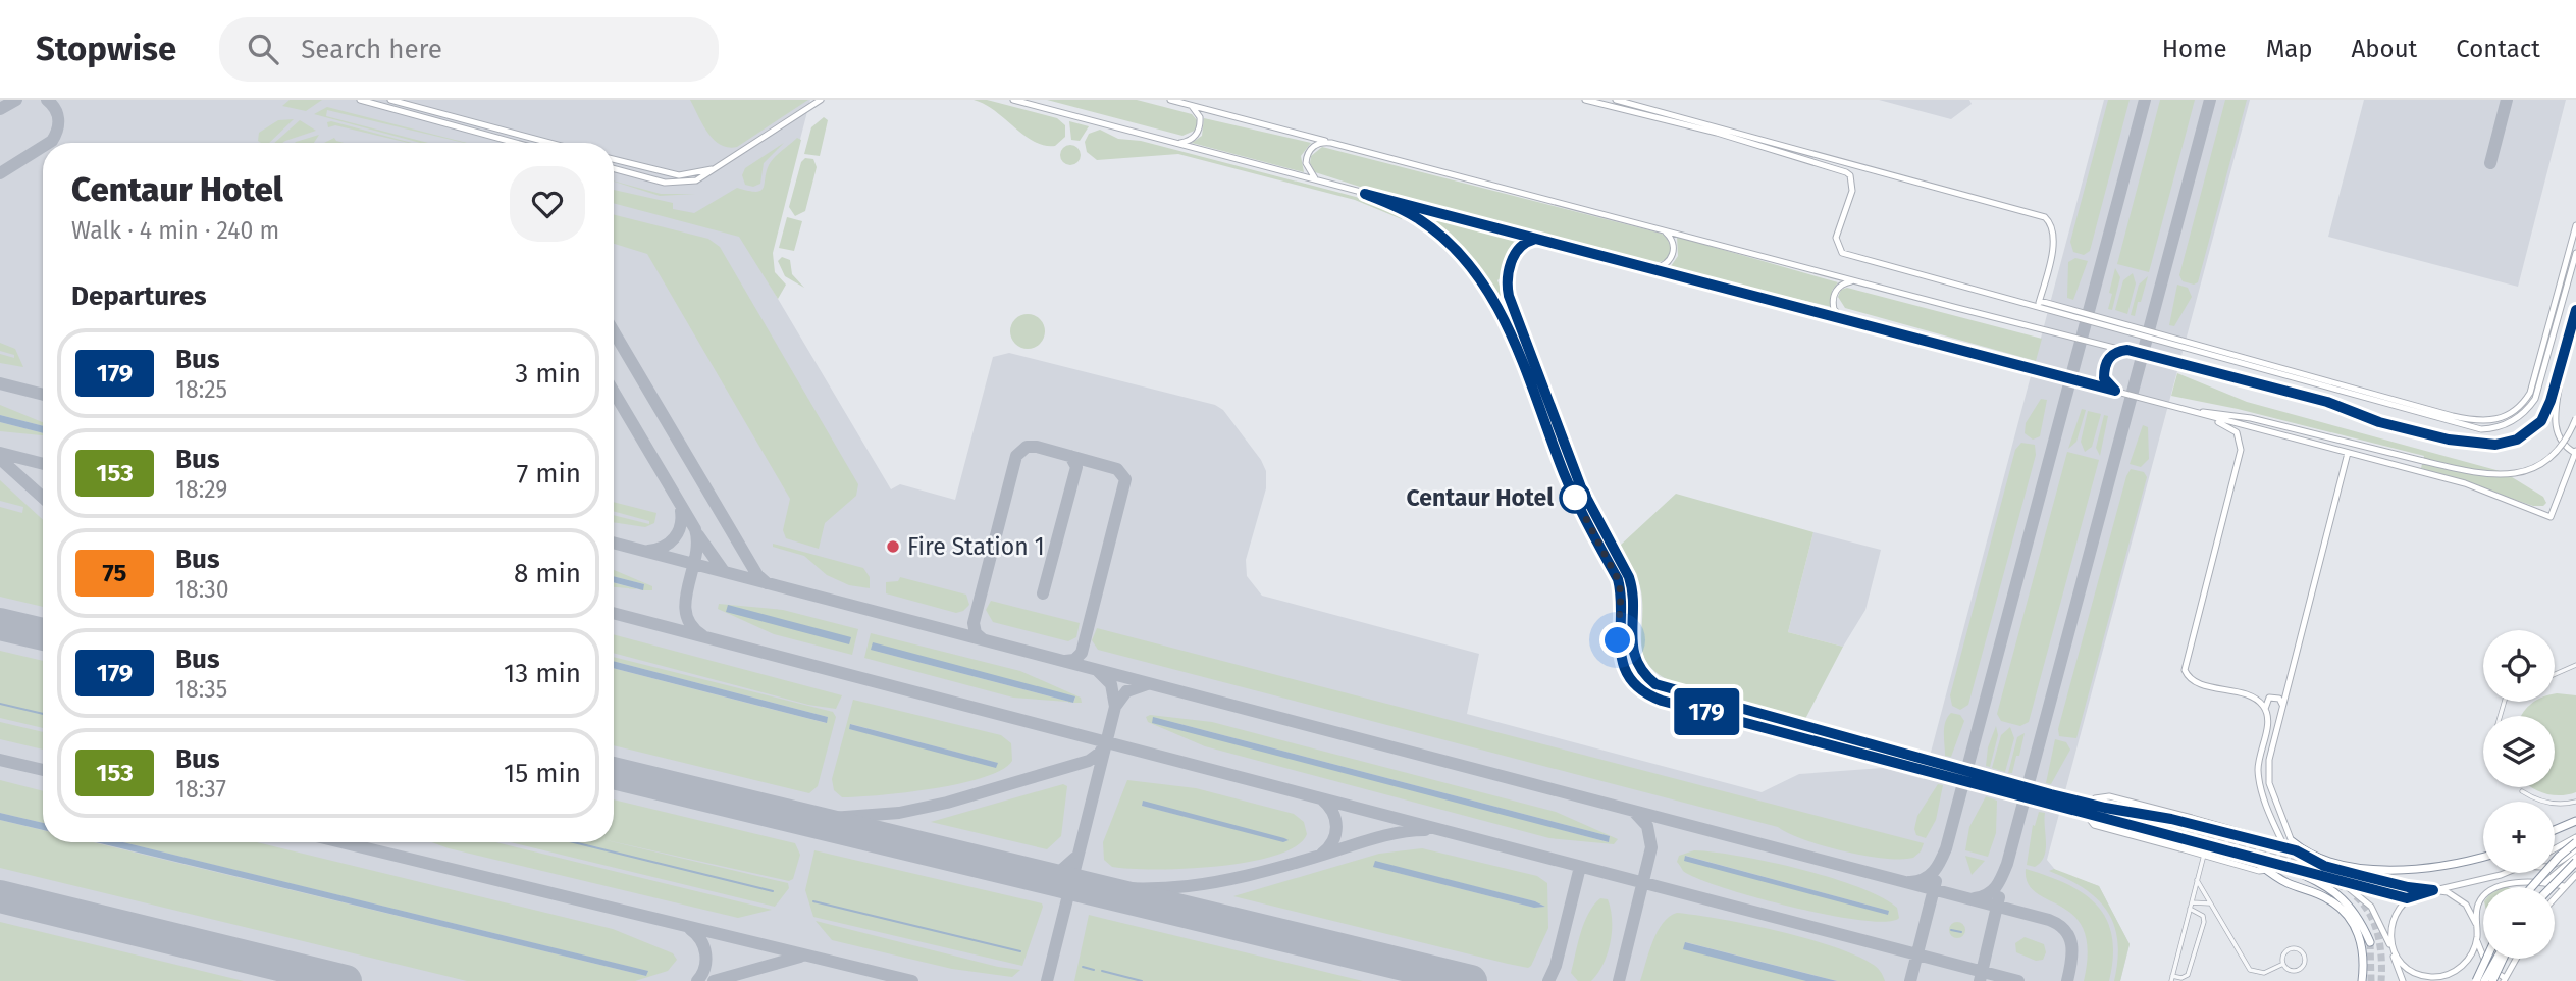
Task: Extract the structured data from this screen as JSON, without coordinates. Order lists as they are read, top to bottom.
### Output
{
  "places": ["Centaur Hotel", "Fire Station 1"],
  "lines": ["bus line 179"],
  "page": {
    "header": "Stopwise",
    "search": "Search here",
    "nav": [
      "Home",
      "Map",
      "About",
      "Contact"
    ],
    "on_map": "179",
    "heading": [
      ["Centaur Hotel", "Walk · 4 min · 240 m"],
      "Departures"
    ],
    "list": [
      {
        "mark": "179",
        "name": "Bus",
        "note": "18:25",
        "value": "3 min"
      },
      {
        "mark": "153",
        "name": "Bus",
        "note": "18:29",
        "value": "7 min"
      },
      {
        "mark": "75",
        "name": "Bus",
        "note": "18:30",
        "value": "8 min"
      },
      {
        "mark": "179",
        "name": "Bus",
        "note": "18:35",
        "value": "13 min"
      },
      {
        "mark": "153",
        "name": "Bus",
        "note": "18:37",
        "value": "15 min"
      }
    ],
    "map_buttons": ["+", "−"]
  }
}
